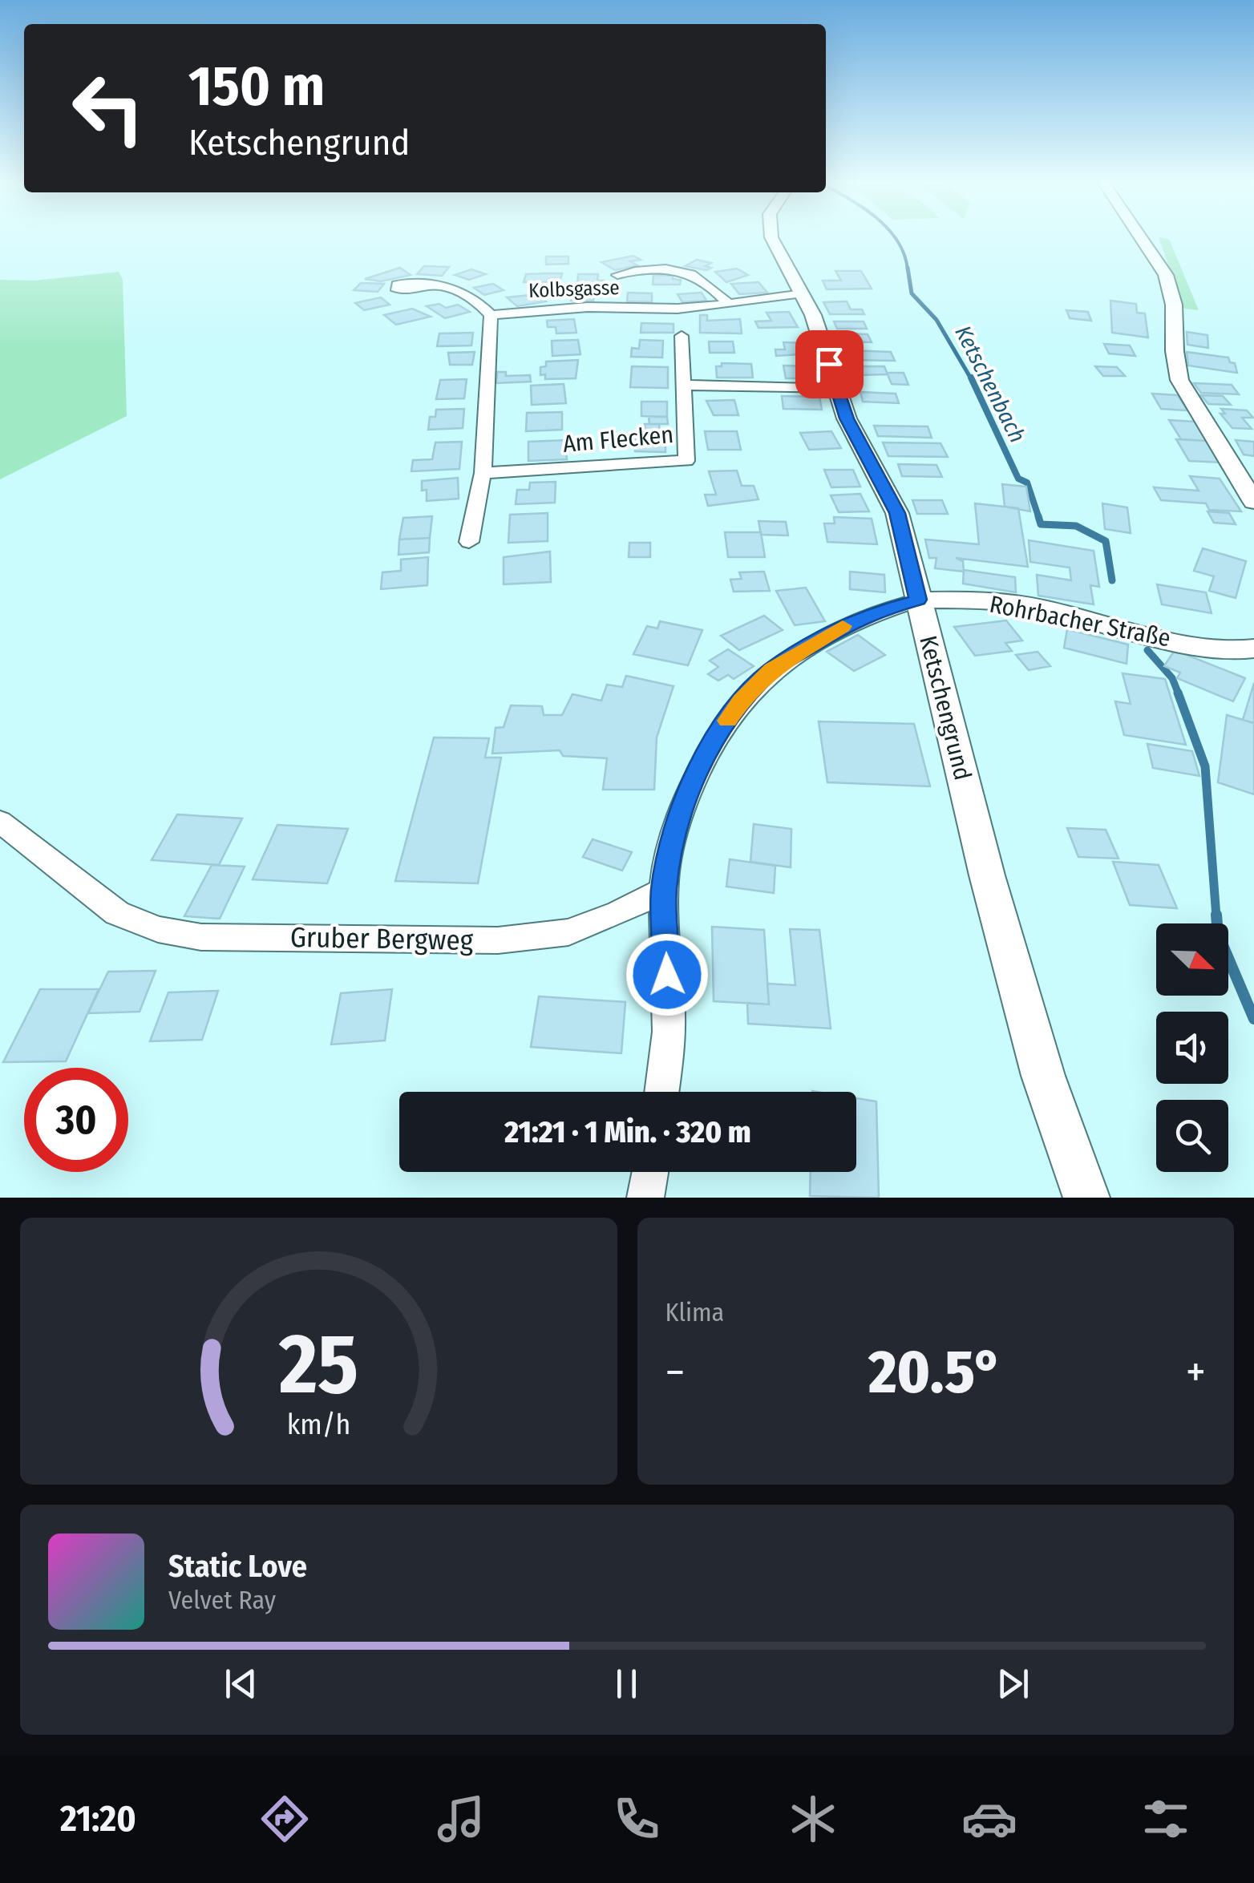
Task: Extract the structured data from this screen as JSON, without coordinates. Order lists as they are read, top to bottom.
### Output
{
  "streets": {
    "street": [
      "Kolbsgasse",
      "Am Flecken",
      "Rohrbacher Straße",
      "Ketschengrund",
      "Gruber Bergweg"
    ]
  },
  "crossings": [
    ["Kolbsgasse", "Ketschengrund"],
    ["Rohrbacher Straße", "Ketschengrund"],
    ["Rohrbacher Straße", "Gruber Bergweg"]
  ],
  "water": ["Ketschenbach"],
  "north": "bottom right",
  "page": {
    "turn": ["150 m", "Ketschengrund"],
    "limit": "30",
    "trip": "21:21 · 1 Min. · 320 m",
    "tile": "Klima",
    "heat": ["−", "20.5°", "+"],
    "song": ["Static Love", "Velvet Ray"],
    "tabs": "21:20",
    "gauge": ["25", "km/h"]
  }
}
